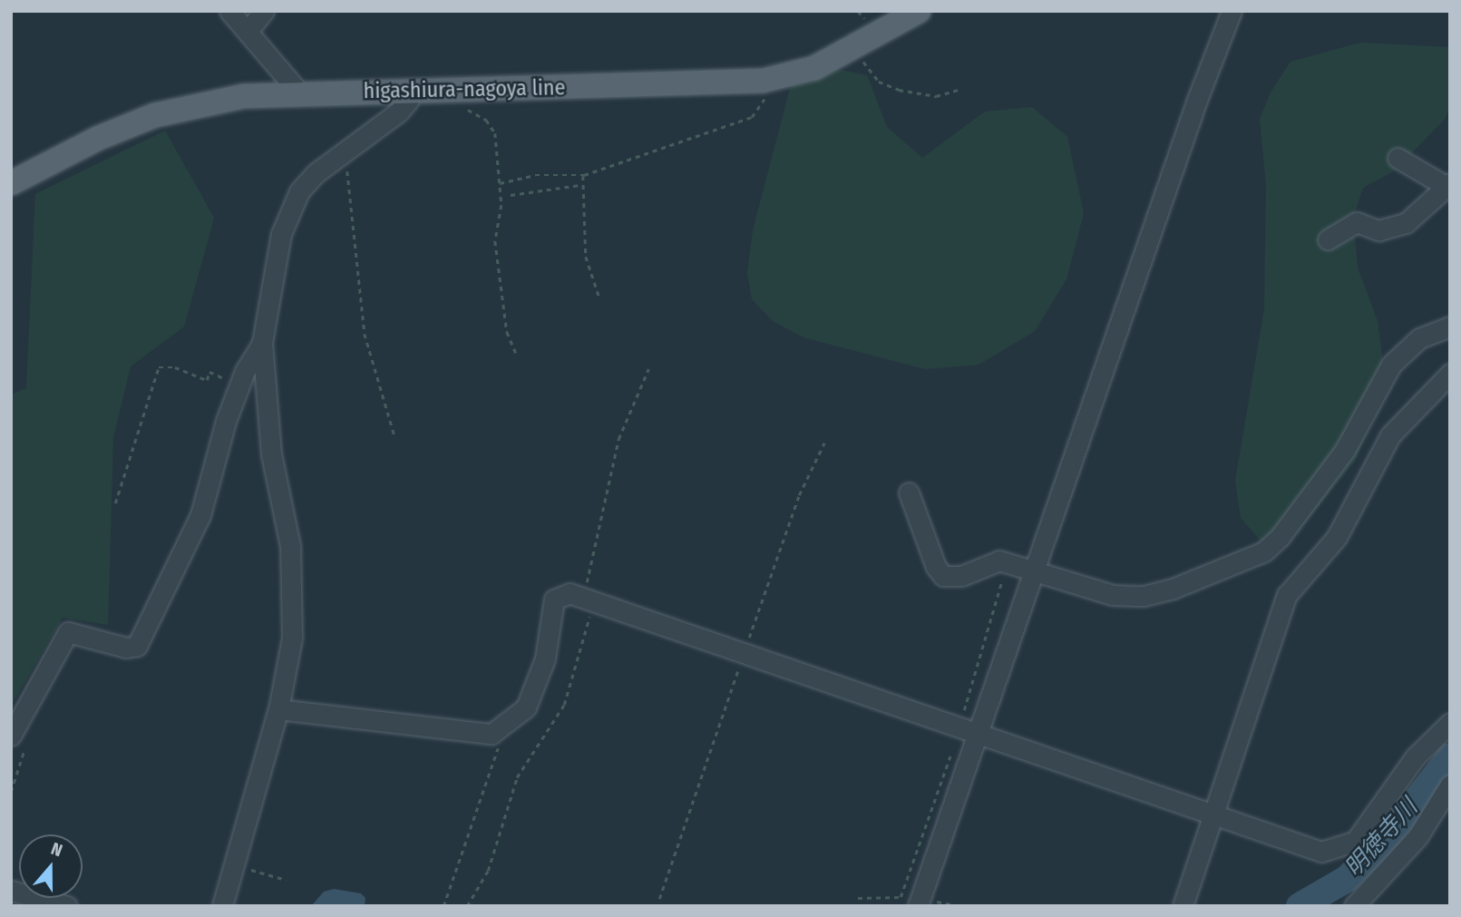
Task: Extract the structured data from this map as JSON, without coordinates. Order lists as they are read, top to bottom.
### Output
{
  "streets": {
    "main road": ["higashiura-nagoya line"]
  },
  "water": ["明徳寺川"],
  "north": "top"
}
